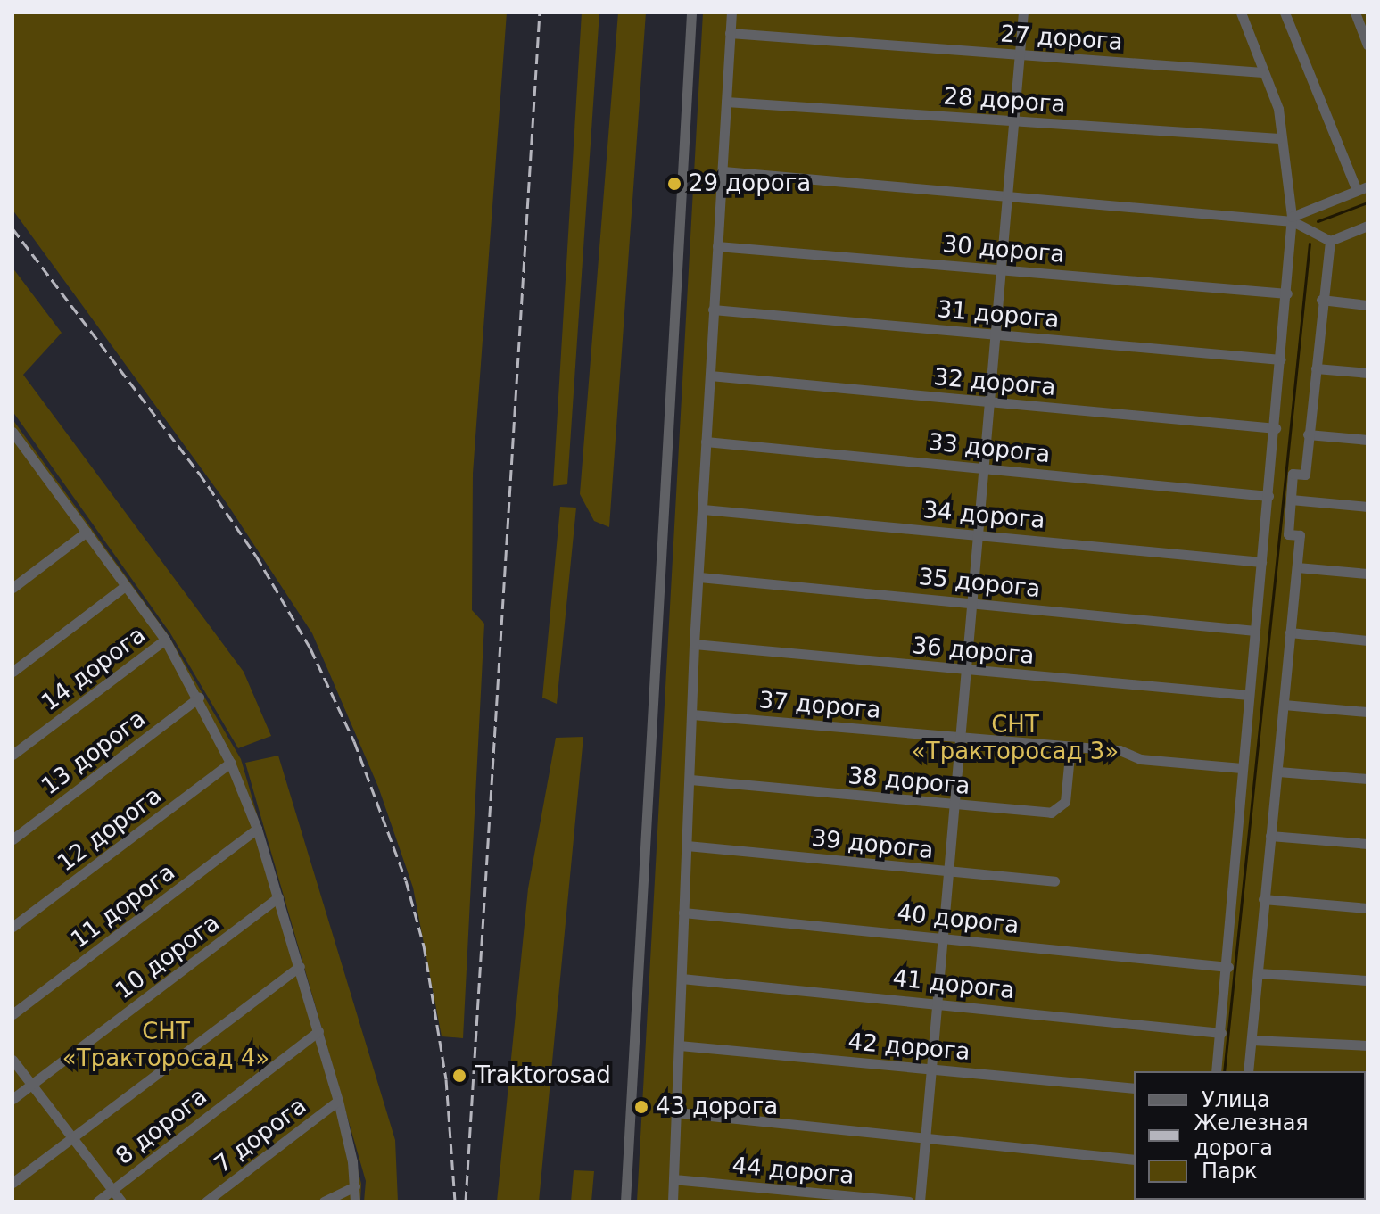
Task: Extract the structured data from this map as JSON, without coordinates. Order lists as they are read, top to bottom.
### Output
{
  "streets": {
    "street": [
      "27 дорога",
      "28 дорога",
      "30 дорога",
      "31 дорога",
      "32 дорога",
      "33 дорога",
      "34 дорога",
      "35 дорога",
      "36 дорога",
      "14 дорога",
      "37 дорога",
      "13 дорога",
      "38 дорога",
      "12 дорога",
      "39 дорога",
      "11 дорога",
      "40 дорога",
      "10 дорога",
      "41 дорога",
      "42 дорога",
      "8 дорога",
      "7 дорога",
      "44 дорога"
    ]
  },
  "crossings": [
    ["37 дорога", "38 дорога"]
  ],
  "parks": ["СНТ «Тракторосад 3»", "СНТ «Тракторосад 4»"],
  "places": ["29 дорога", "Traktorosad", "43 дорога"],
  "legend": ["Улица", "Железная дорога", "Парк"]
}
